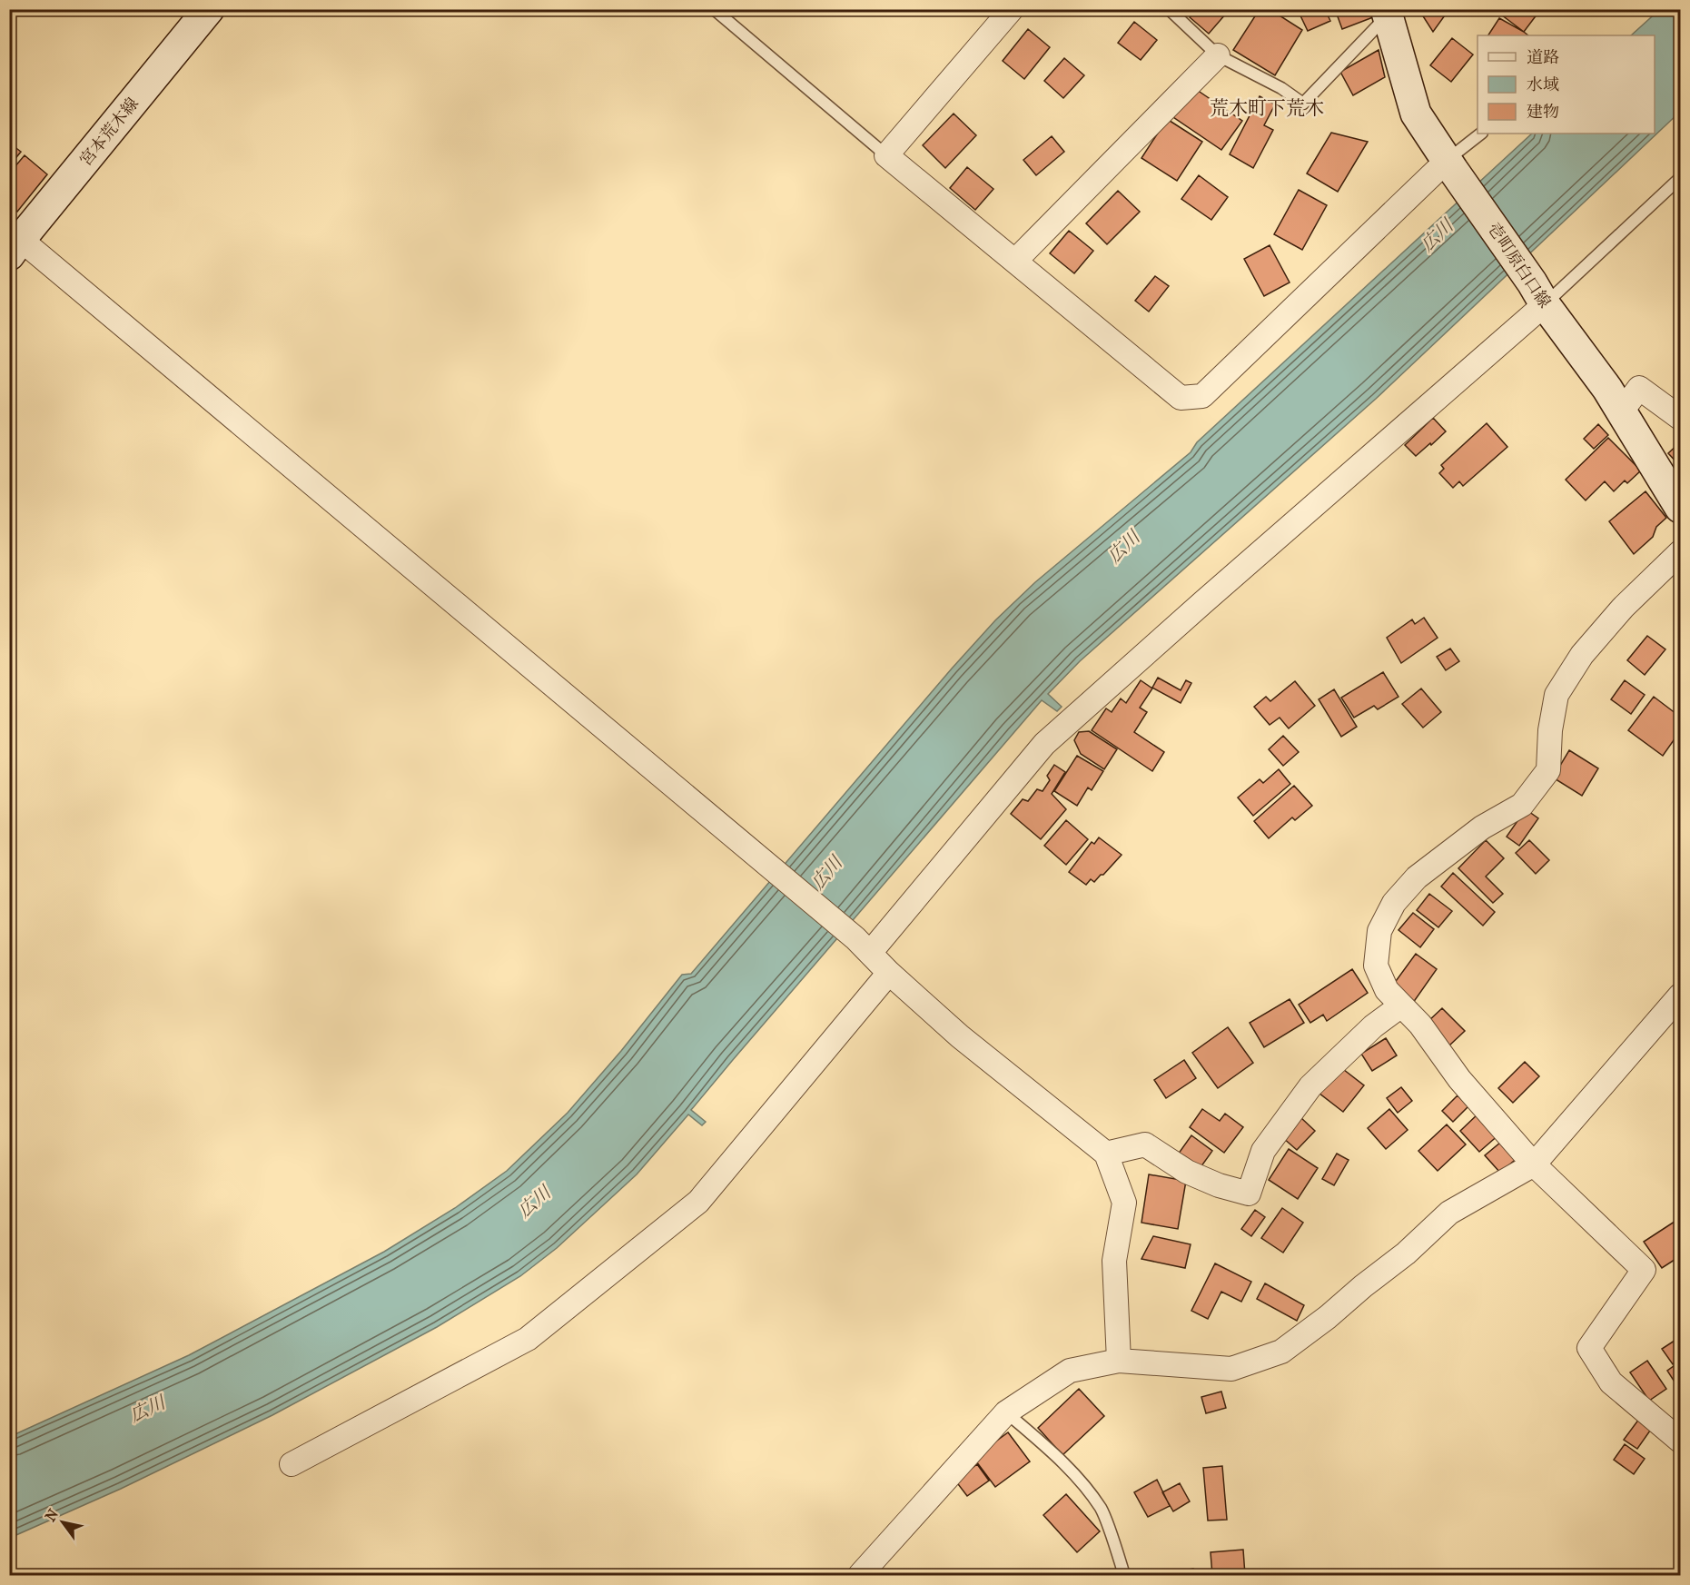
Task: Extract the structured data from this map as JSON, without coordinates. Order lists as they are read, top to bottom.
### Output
{
  "streets": {
    "main road": ["宮本荒木線", "壱町原白口線"]
  },
  "districts": ["荒木町下荒木"],
  "water": ["広川"],
  "legend": ["道路", "水域", "建物"],
  "north": "top left"
}
